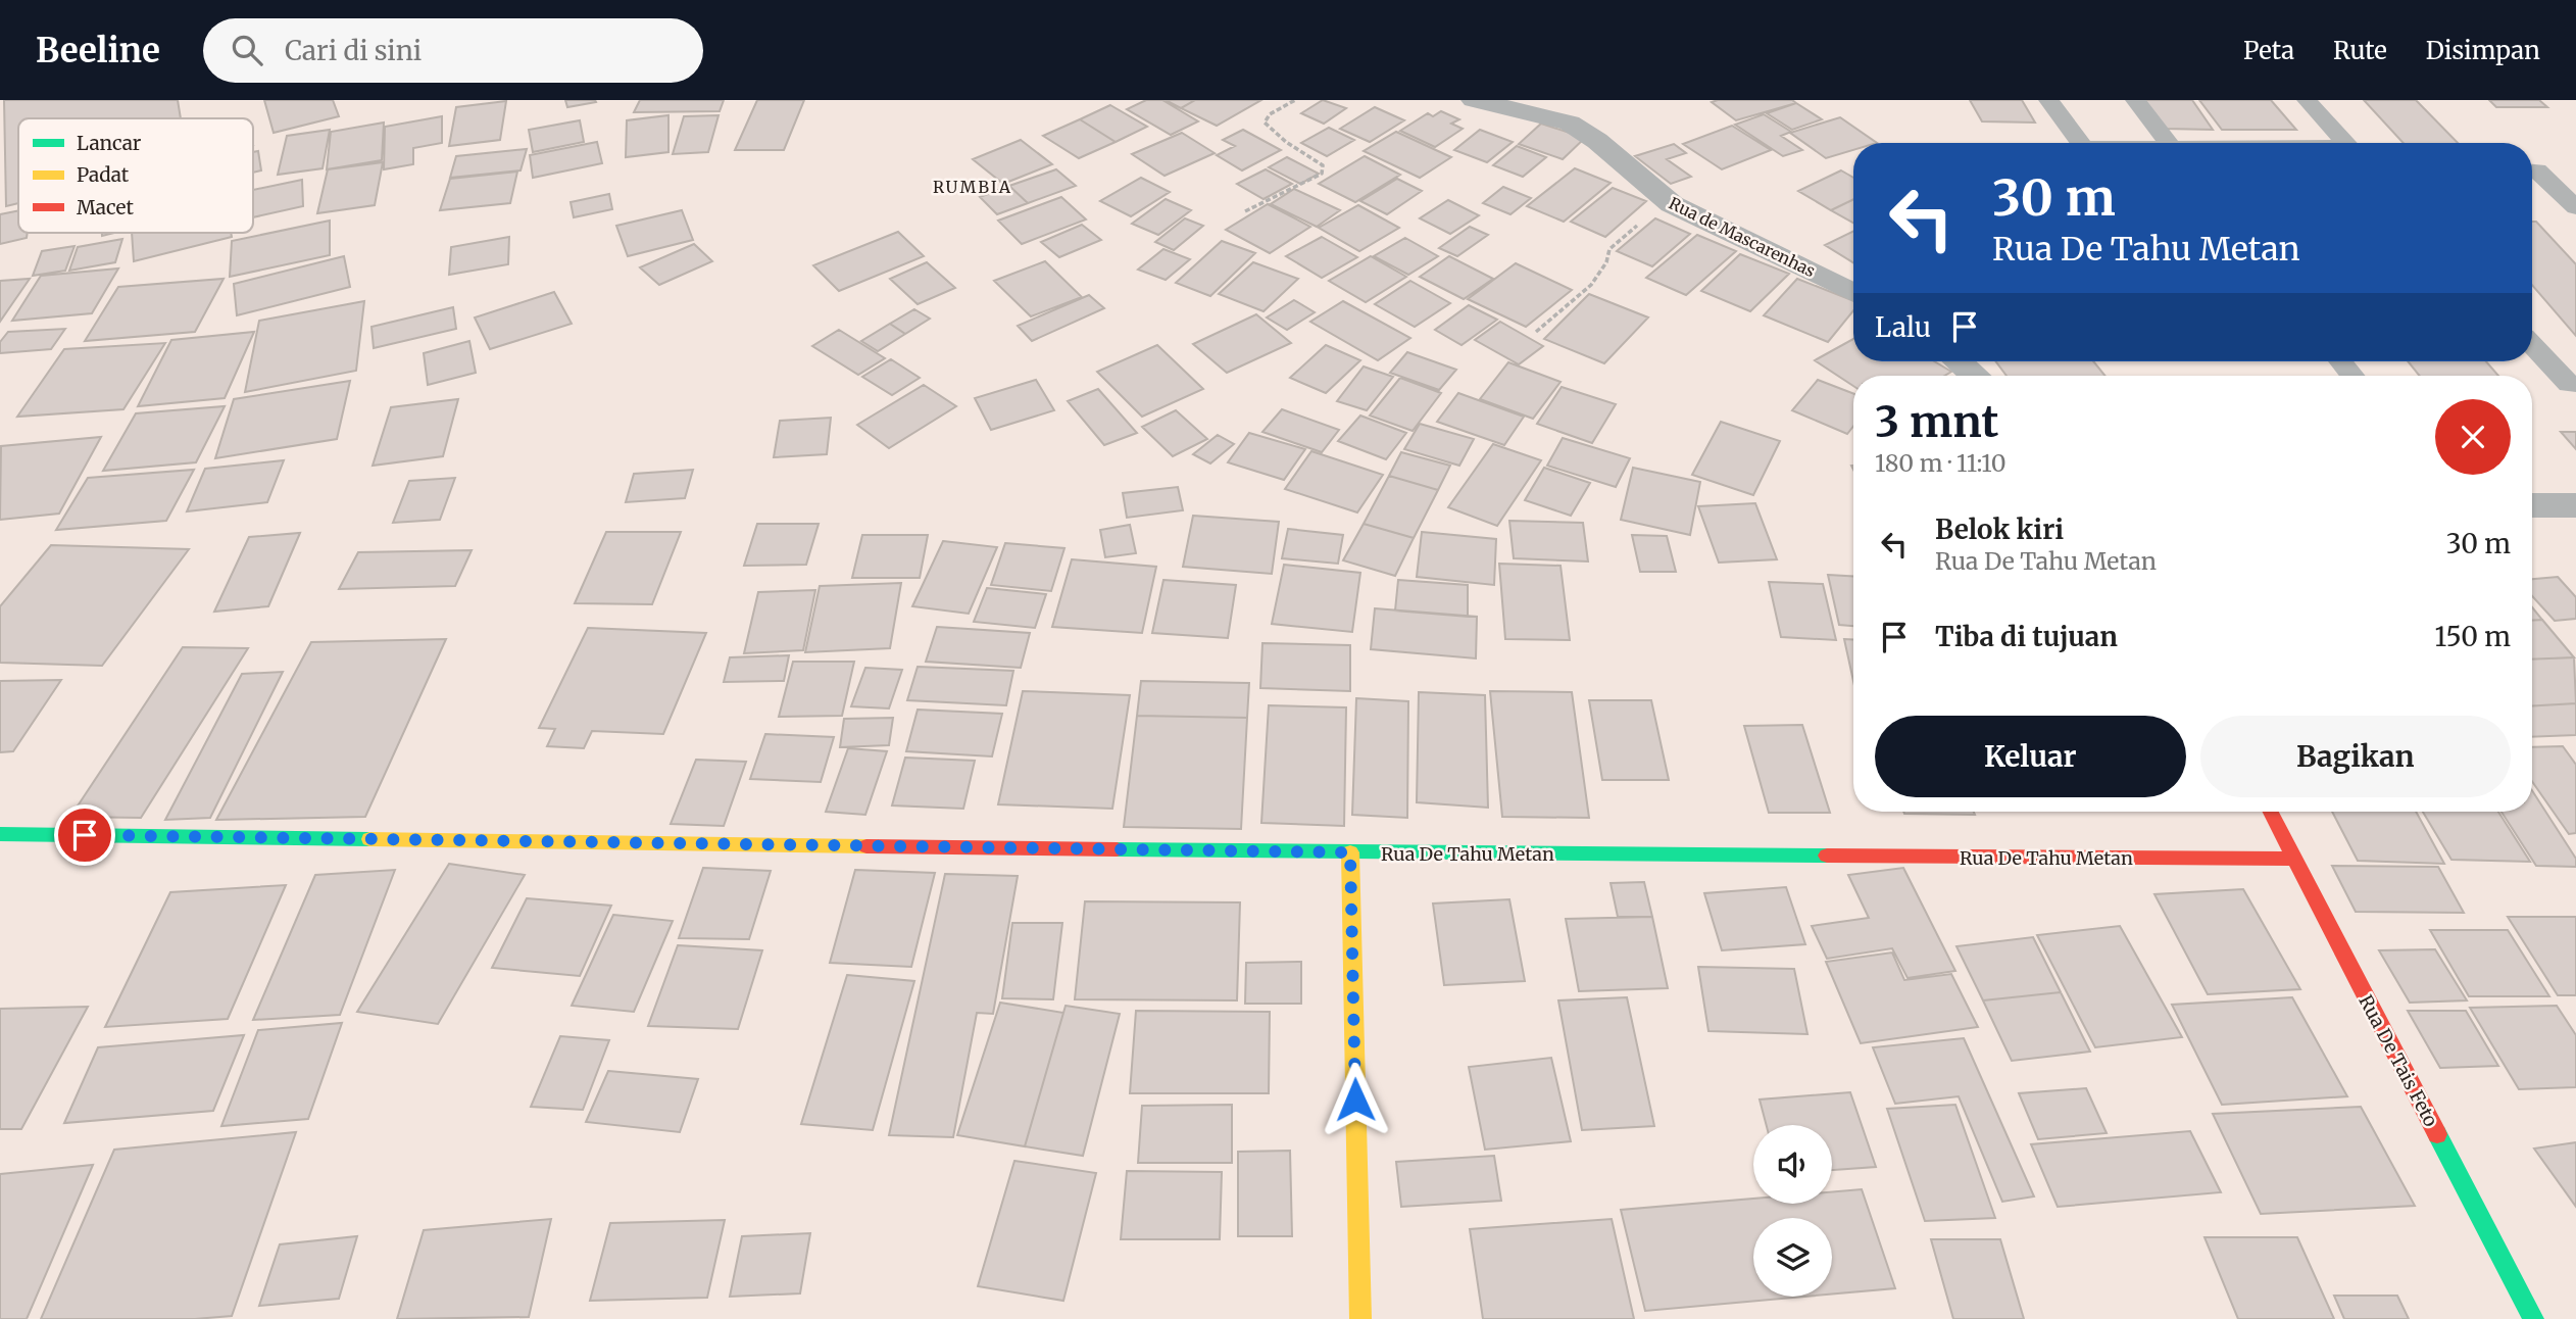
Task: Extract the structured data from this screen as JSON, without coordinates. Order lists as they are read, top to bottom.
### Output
{
  "streets": {
    "street": ["Rua de Mascarenhas", "Rua De Tahu Metan", "Rua De Tais Feto"]
  },
  "crossings": [
    ["Rua De Tahu Metan", "Rua De Tais Feto"]
  ],
  "districts": ["RUMBIA"],
  "legend": ["Lancar", "Padat", "Macet"],
  "page": {
    "header": "Beeline",
    "search": "Cari di sini",
    "nav": ["Peta", "Rute", "Disimpan"],
    "turn": ["30 m", "Rua De Tahu Metan"],
    "then": "Lalu",
    "heading": ["3 mnt", "180 m · 11:10"],
    "list": [
      {
        "name": "Belok kiri",
        "note": "Rua De Tahu Metan",
        "value": "30 m"
      },
      {
        "name": "Tiba di tujuan",
        "value": "150 m"
      }
    ],
    "buttons": ["Keluar", "Bagikan"]
  }
}
